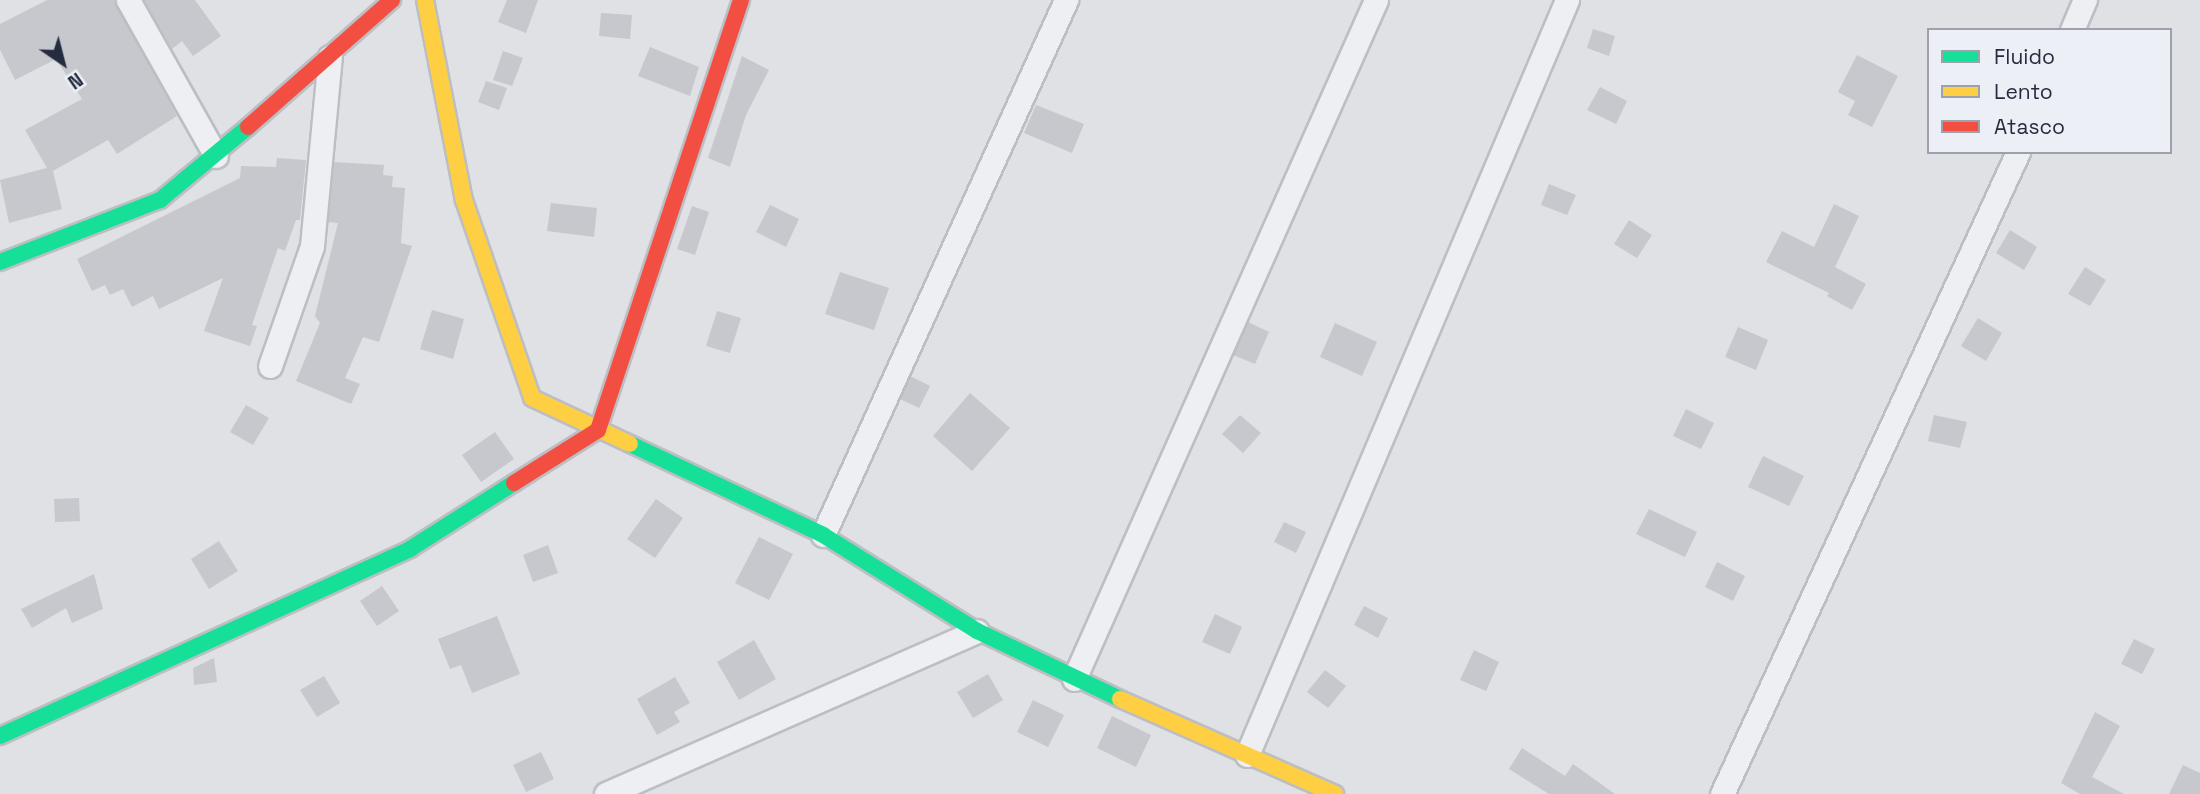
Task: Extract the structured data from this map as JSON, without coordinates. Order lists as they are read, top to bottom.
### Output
{
  "legend": ["Fluido", "Lento", "Atasco"],
  "north": "bottom right"
}
